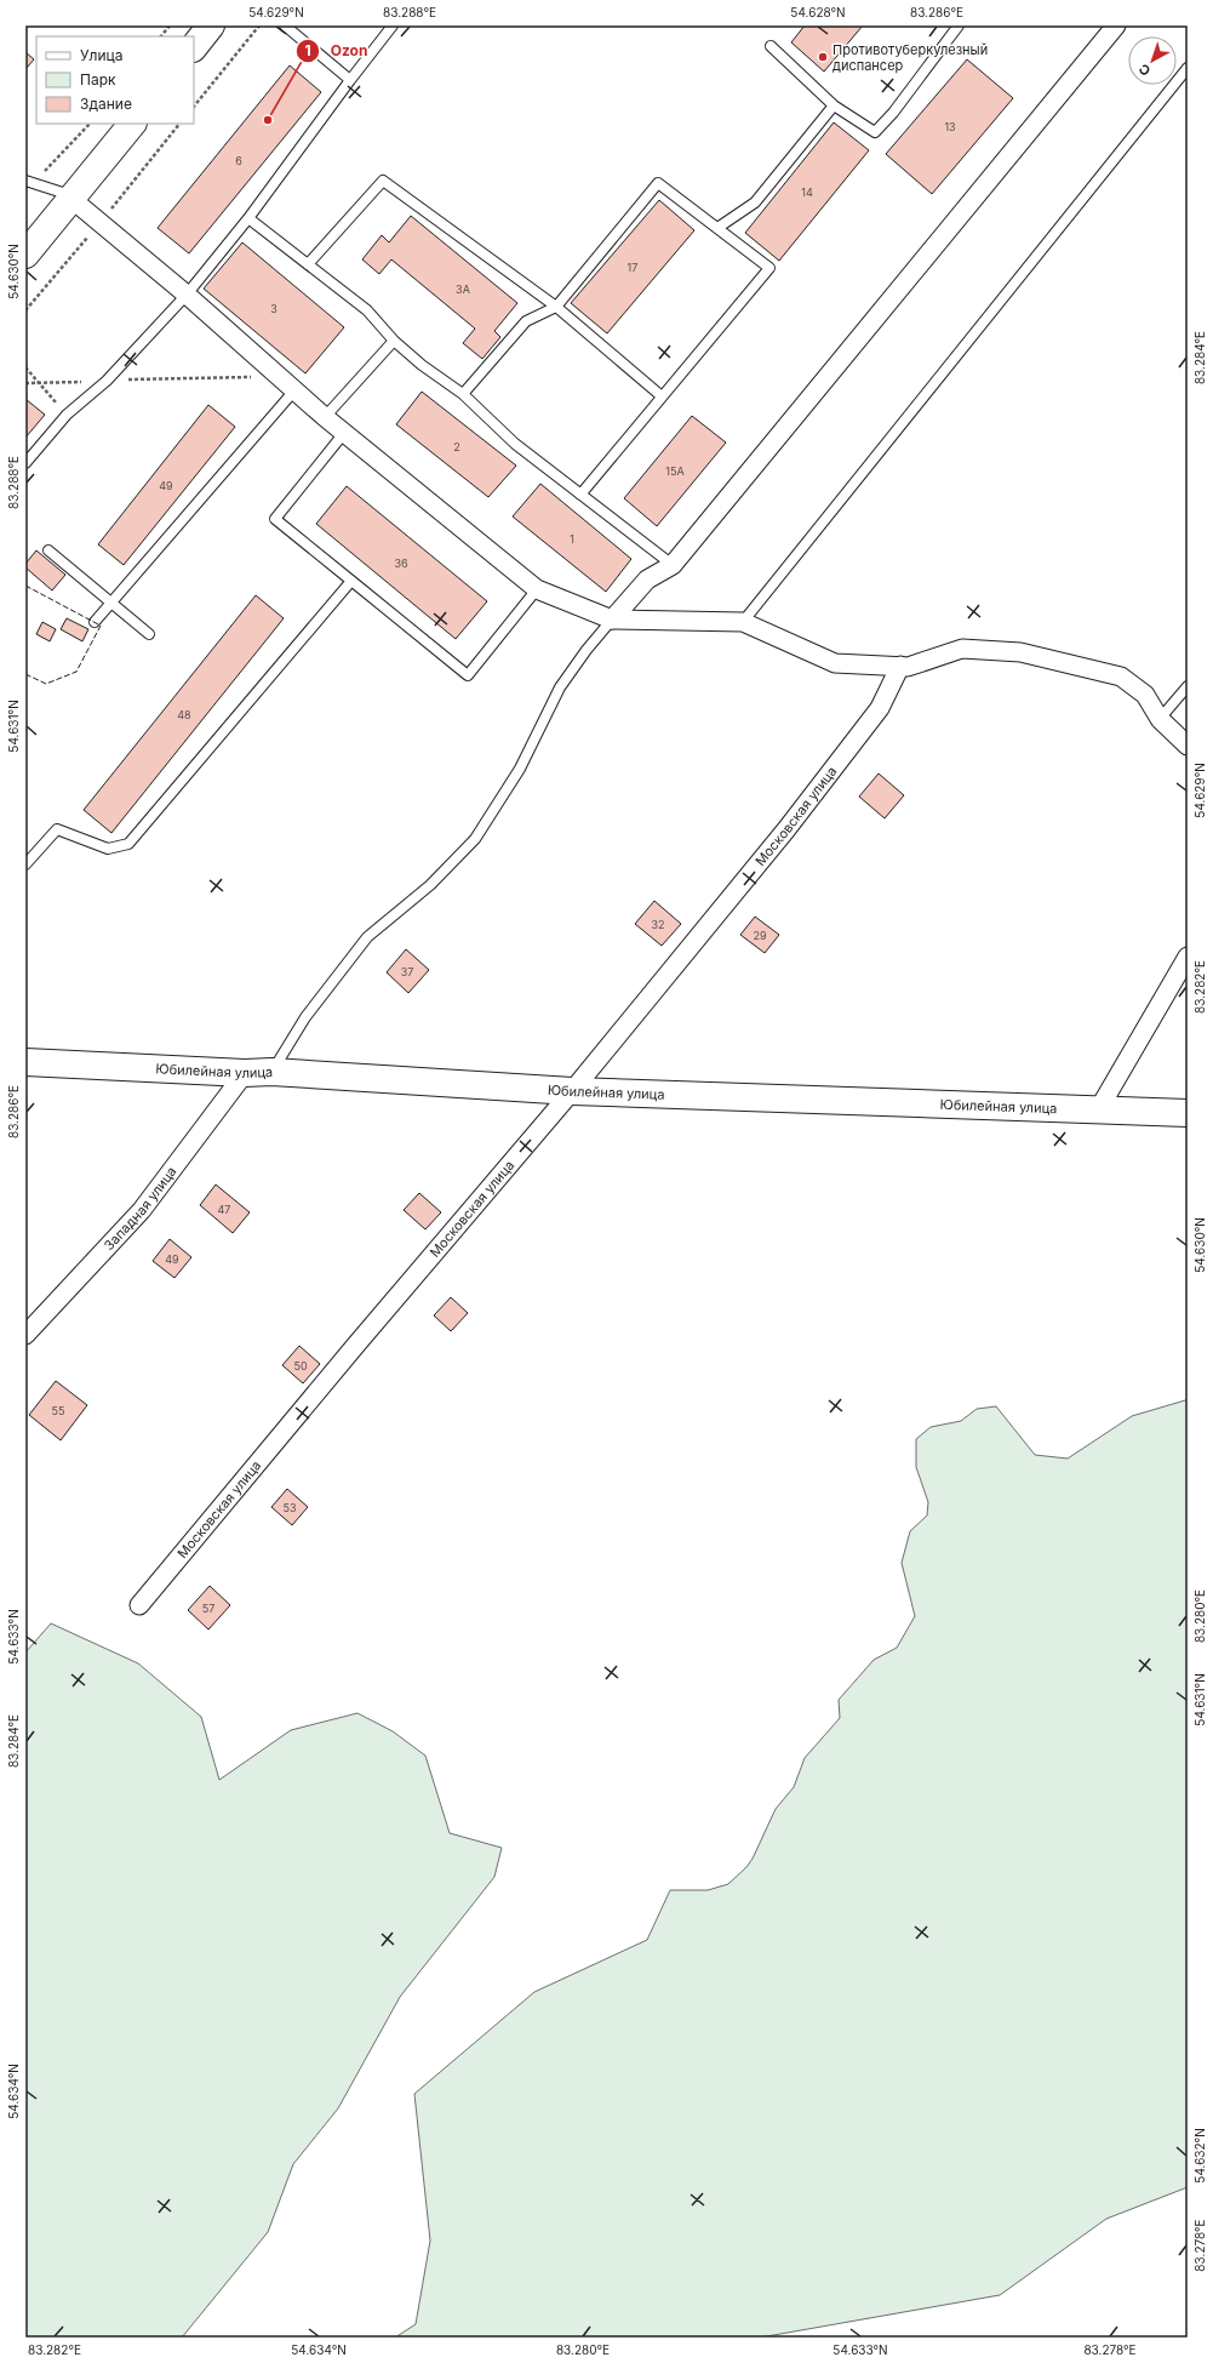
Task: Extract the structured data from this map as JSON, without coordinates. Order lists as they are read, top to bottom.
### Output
{
  "streets": {
    "main road": ["Юбилейная улица"],
    "street": ["Московская улица", "Западная улица"]
  },
  "crossings": [
    ["Московская улица", "Юбилейная улица"],
    ["Юбилейная улица", "Западная улица"]
  ],
  "places": ["Противотуберкулезный диспансер", "Ozon"],
  "house_numbers": [
    "13",
    "6",
    "14",
    "17",
    "3А",
    "3",
    "2",
    "15А",
    "49",
    "1",
    "36",
    "48",
    "32",
    "29",
    "37",
    "47",
    "49",
    "50",
    "55",
    "53",
    "57"
  ],
  "legend": ["Улица", "Парк", "Здание"],
  "north": "bottom left",
  "coordinates": [
    "54.629°N",
    "83.288°E",
    "54.628°N",
    "83.286°E",
    "54.630°N",
    "83.284°E",
    "54.631°N",
    "83.282°E",
    "83.280°E",
    "54.633°N",
    "54.634°N",
    "54.632°N",
    "83.278°E"
  ]
}
